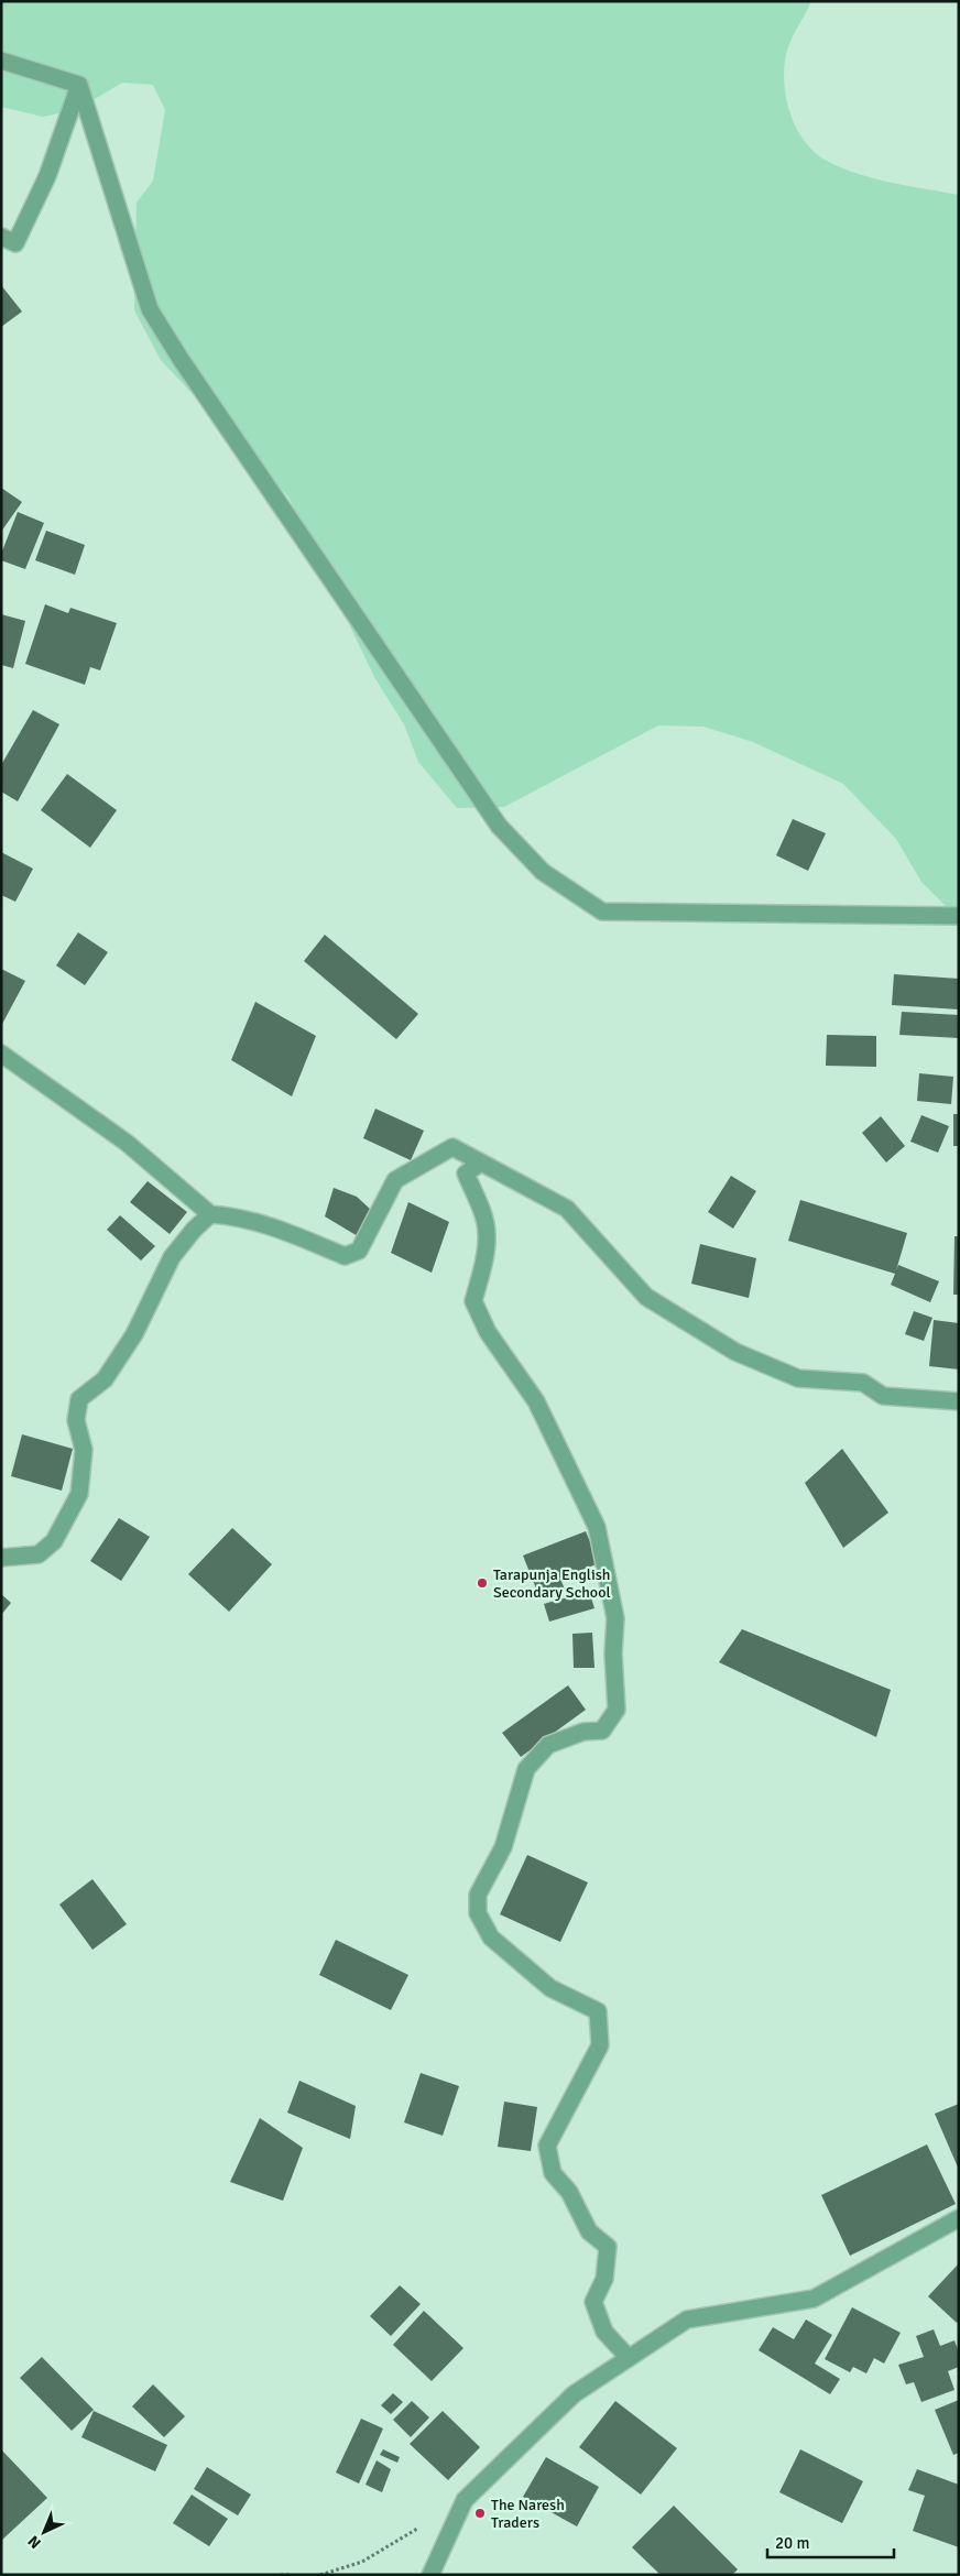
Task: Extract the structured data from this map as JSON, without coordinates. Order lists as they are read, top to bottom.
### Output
{
  "places": ["Tarapunja English Secondary School", "The Naresh Traders"],
  "scale_bar": "20 m",
  "north": "bottom left"
}
